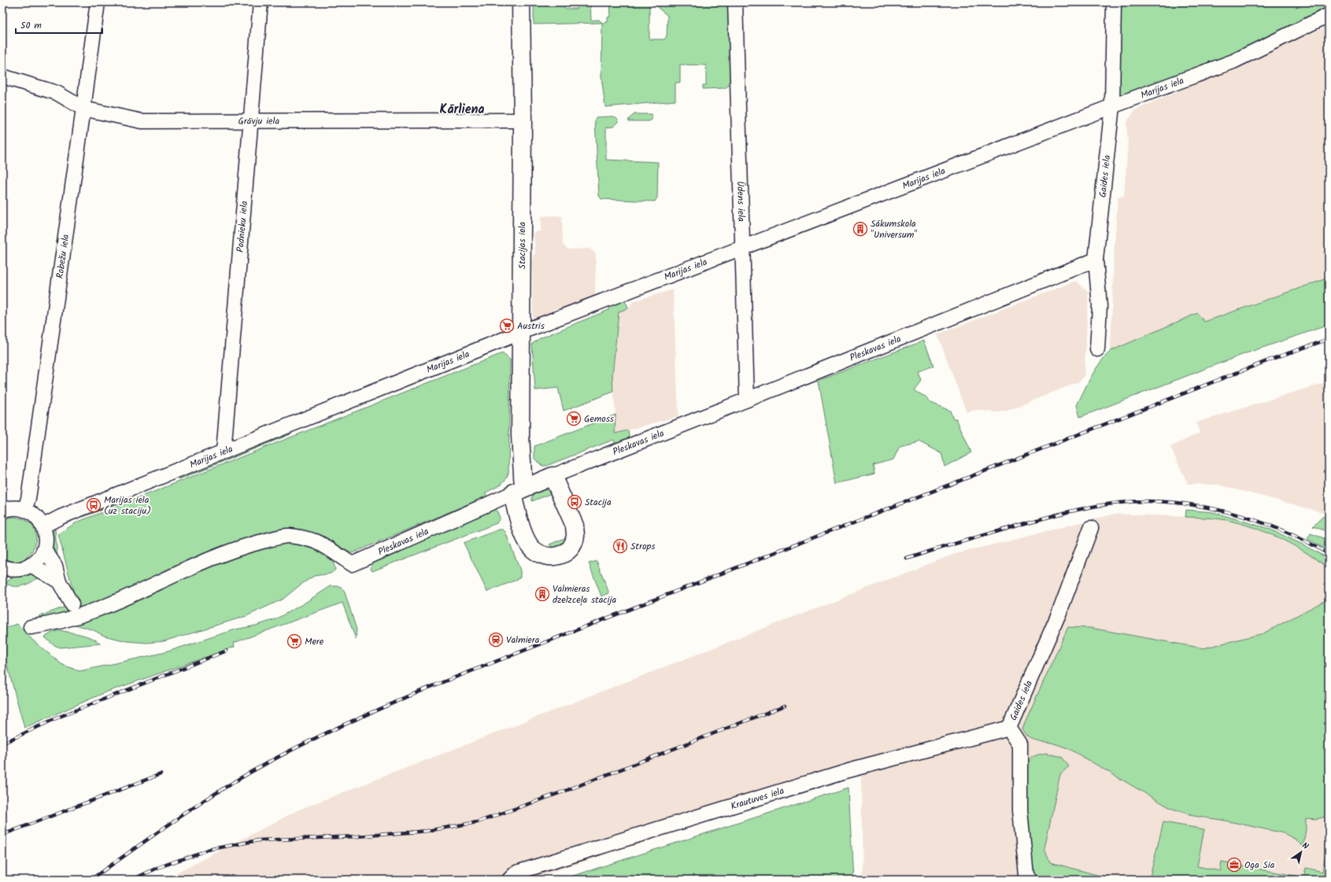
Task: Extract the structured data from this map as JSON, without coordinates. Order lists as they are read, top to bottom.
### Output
{
  "streets": {
    "main road": ["Stacijas iela", "Pleskavas iela"],
    "street": [
      "Marijas iela",
      "Grāvju iela",
      "Gaides iela",
      "Ūdens iela",
      "Podnieku iela",
      "Robežu iela",
      "Krautuves iela"
    ]
  },
  "crossings": [
    ["Marijas iela", "Gaides iela"],
    ["Marijas iela", "Ūdens iela"],
    ["Marijas iela", "Podnieku iela"],
    ["Marijas iela", "Stacijas iela"],
    ["Grāvju iela", "Podnieku iela"],
    ["Grāvju iela", "Stacijas iela"],
    ["Grāvju iela", "Robežu iela"],
    ["Gaides iela", "Pleskavas iela"],
    ["Gaides iela", "Krautuves iela"],
    ["Ūdens iela", "Pleskavas iela"],
    ["Stacijas iela", "Pleskavas iela"]
  ],
  "districts": ["Kārliena"],
  "places": {
    "building": ["Sākumskola \"Universum\"", "Valmieras dzelzceļa stacija"],
    "supermarket": ["Austris", "Gemoss", "Mere"],
    "bus stop": ["Stacija", "Marijas iela (uz staciju)"],
    "restaurant": ["Strops"],
    "station": ["Valmiera"],
    "office": ["Oga Sia"]
  },
  "scale_bar": "50 m",
  "north": "top right"
}
